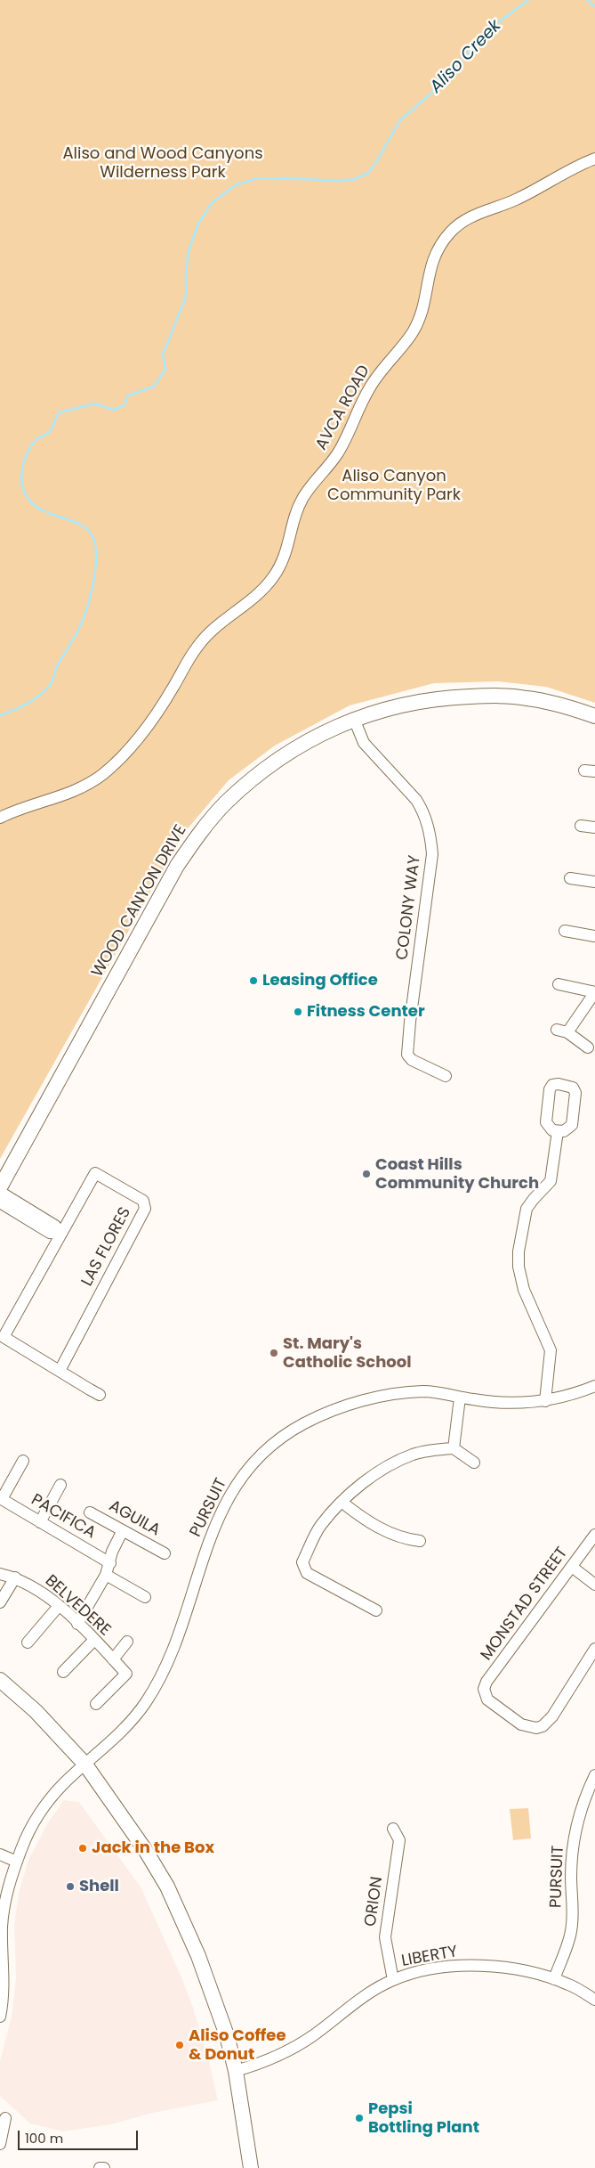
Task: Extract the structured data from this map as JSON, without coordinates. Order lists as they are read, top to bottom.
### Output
{
  "streets": {
    "main road": ["WOOD CANYON DRIVE"],
    "street": [
      "AVCA ROAD",
      "COLONY WAY",
      "LAS FLORES",
      "PURSUIT",
      "PACIFICA",
      "AGUILA",
      "MONSTAD STREET",
      "BELVEDERE",
      "ORION",
      "LIBERTY"
    ]
  },
  "crossings": [
    ["WOOD CANYON DRIVE", "COLONY WAY"],
    ["PURSUIT", "LIBERTY"],
    ["ORION", "LIBERTY"]
  ],
  "water": ["Aliso Creek"],
  "parks": ["Aliso and Wood Canyons Wilderness Park", "Aliso Canyon Community Park"],
  "places": [
    "Leasing Office",
    "Fitness Center",
    "Coast Hills Community Church",
    "St. Mary's Catholic School",
    "Jack in the Box",
    "Shell",
    "Aliso Coffee & Donut",
    "Pepsi Bottling Plant"
  ],
  "scale_bar": "100 m"
}
